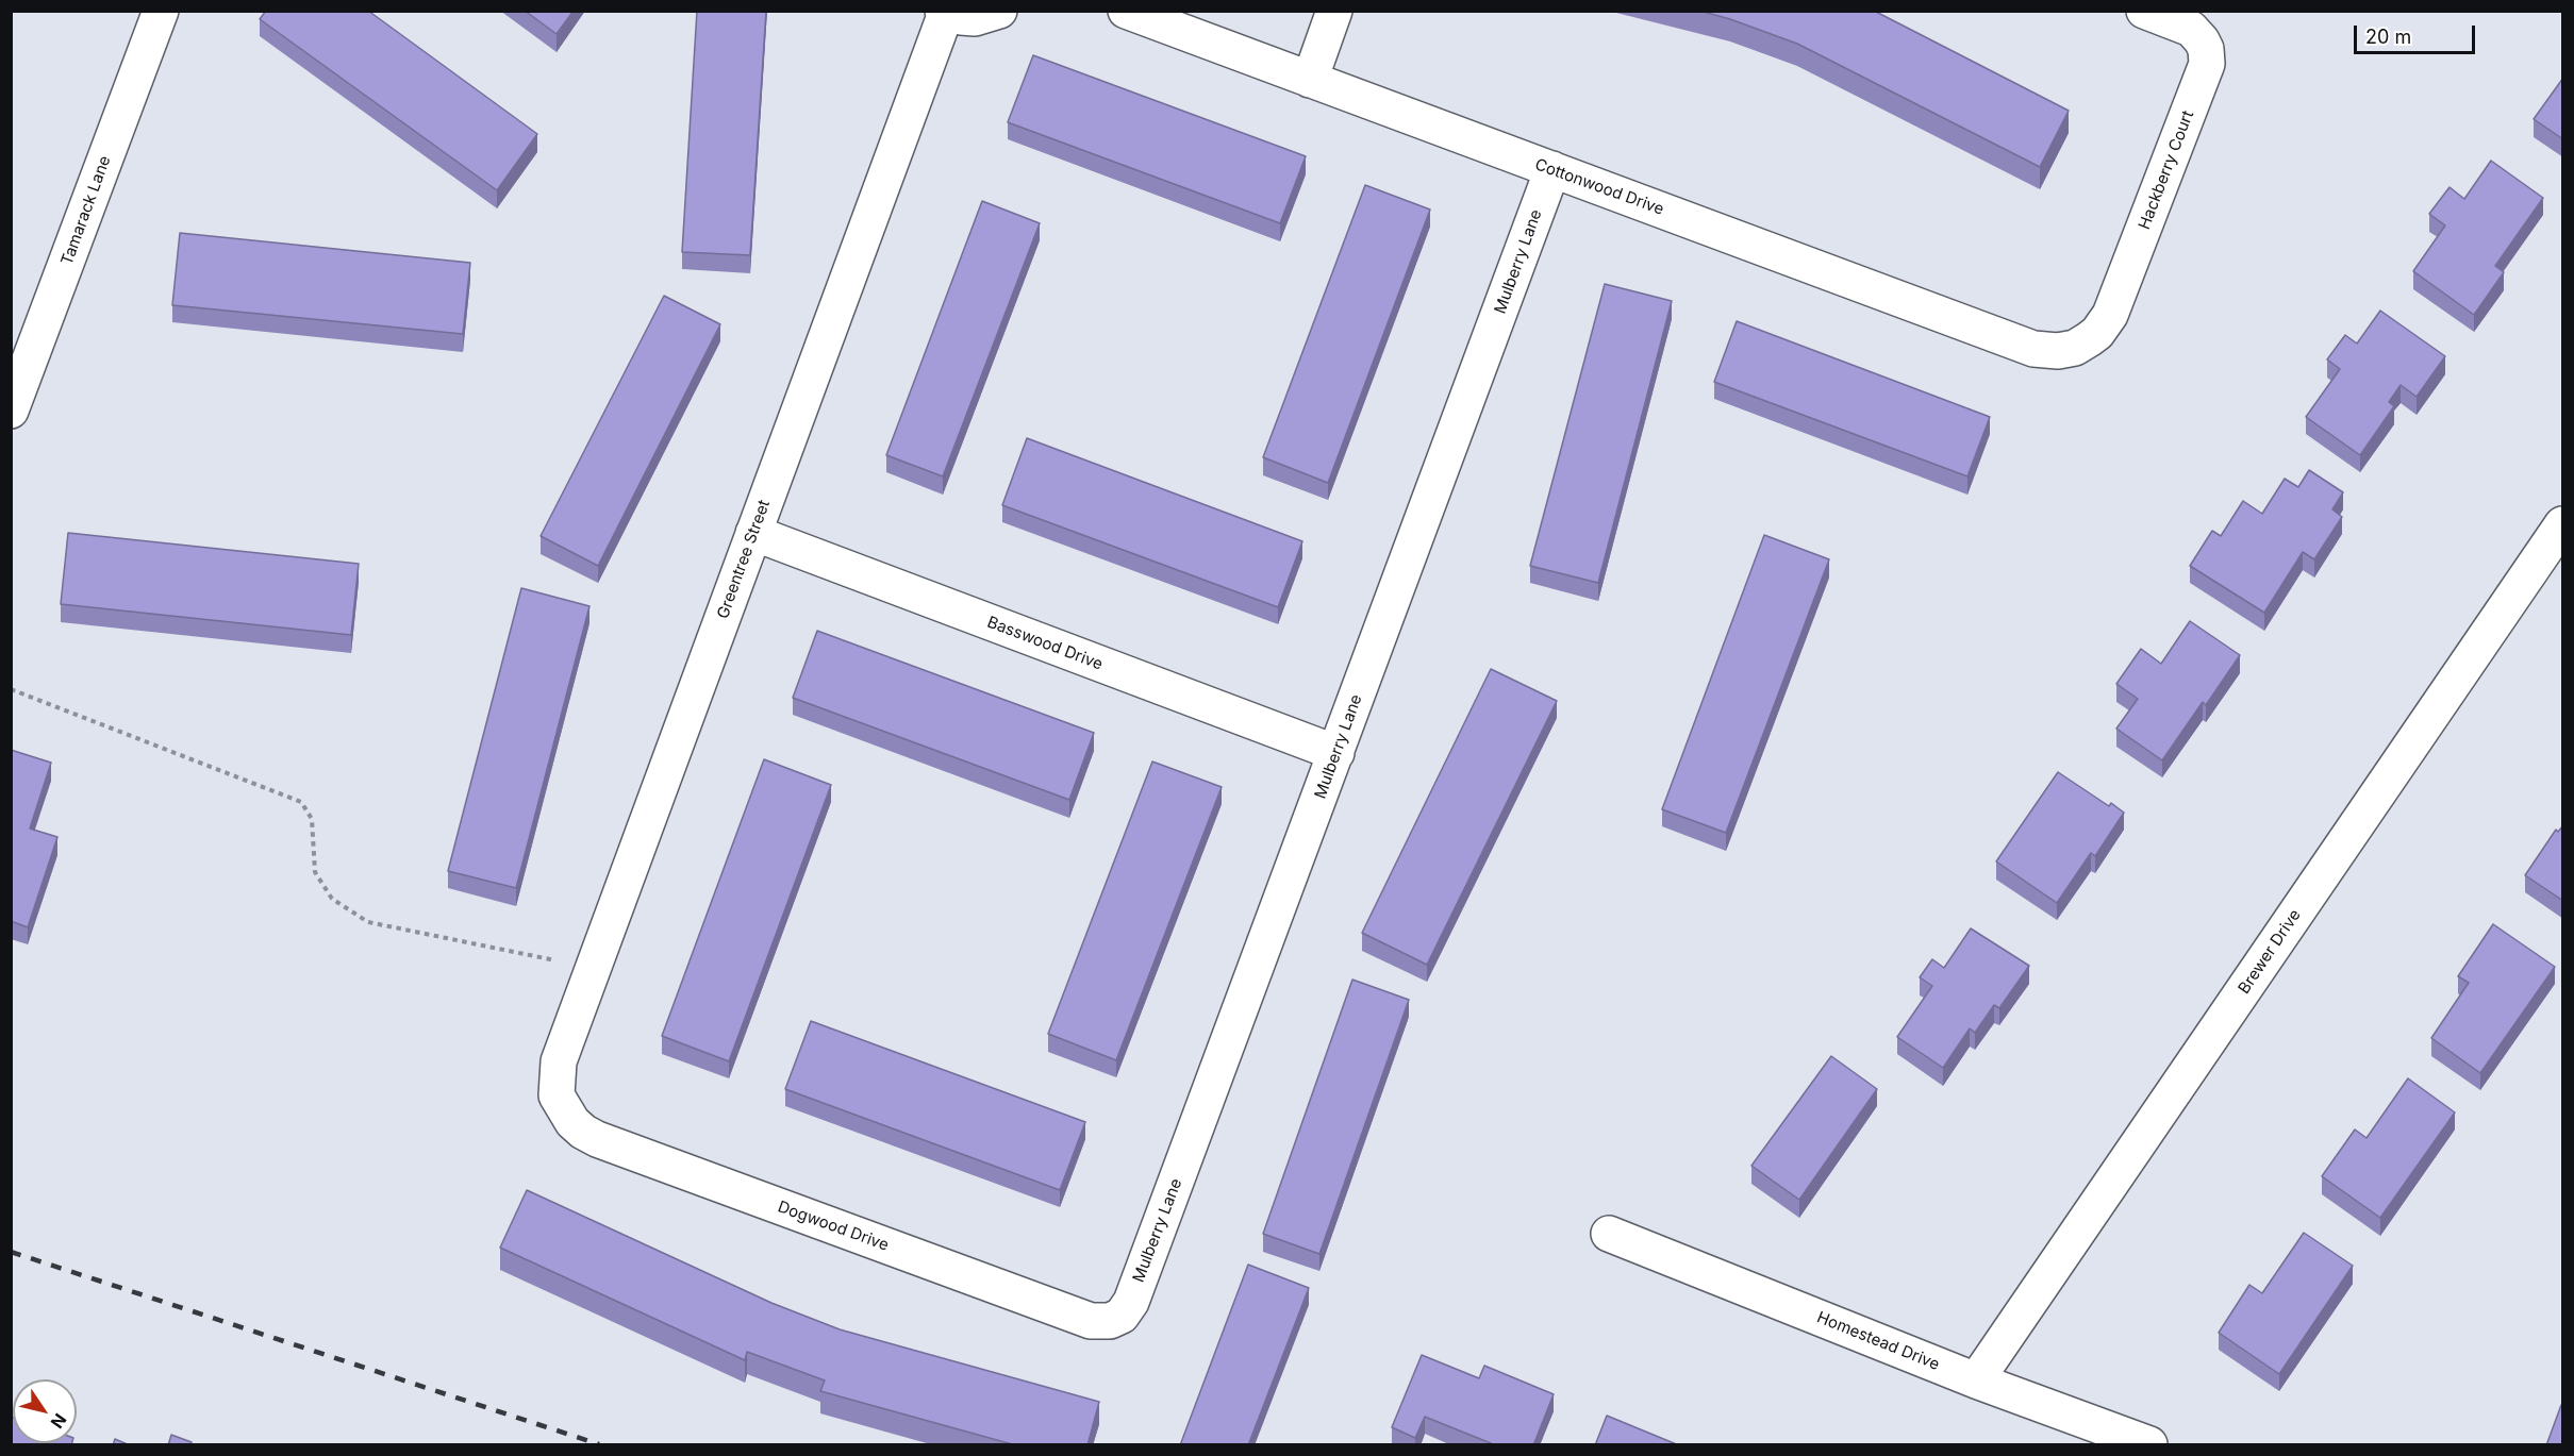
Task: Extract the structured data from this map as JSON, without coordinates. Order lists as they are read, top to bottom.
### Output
{
  "streets": {
    "street": [
      "Hackberry Court",
      "Cottonwood Drive",
      "Tamarack Lane",
      "Mulberry Lane",
      "Greentree Street",
      "Basswood Drive",
      "Brewer Drive",
      "Dogwood Drive",
      "Homestead Drive"
    ]
  },
  "crossings": [
    ["Hackberry Court", "Cottonwood Drive"],
    ["Cottonwood Drive", "Mulberry Lane"],
    ["Mulberry Lane", "Basswood Drive"],
    ["Mulberry Lane", "Dogwood Drive"],
    ["Greentree Street", "Basswood Drive"],
    ["Greentree Street", "Dogwood Drive"],
    ["Brewer Drive", "Homestead Drive"]
  ],
  "scale_bar": "20 m",
  "north": "bottom right"
}
